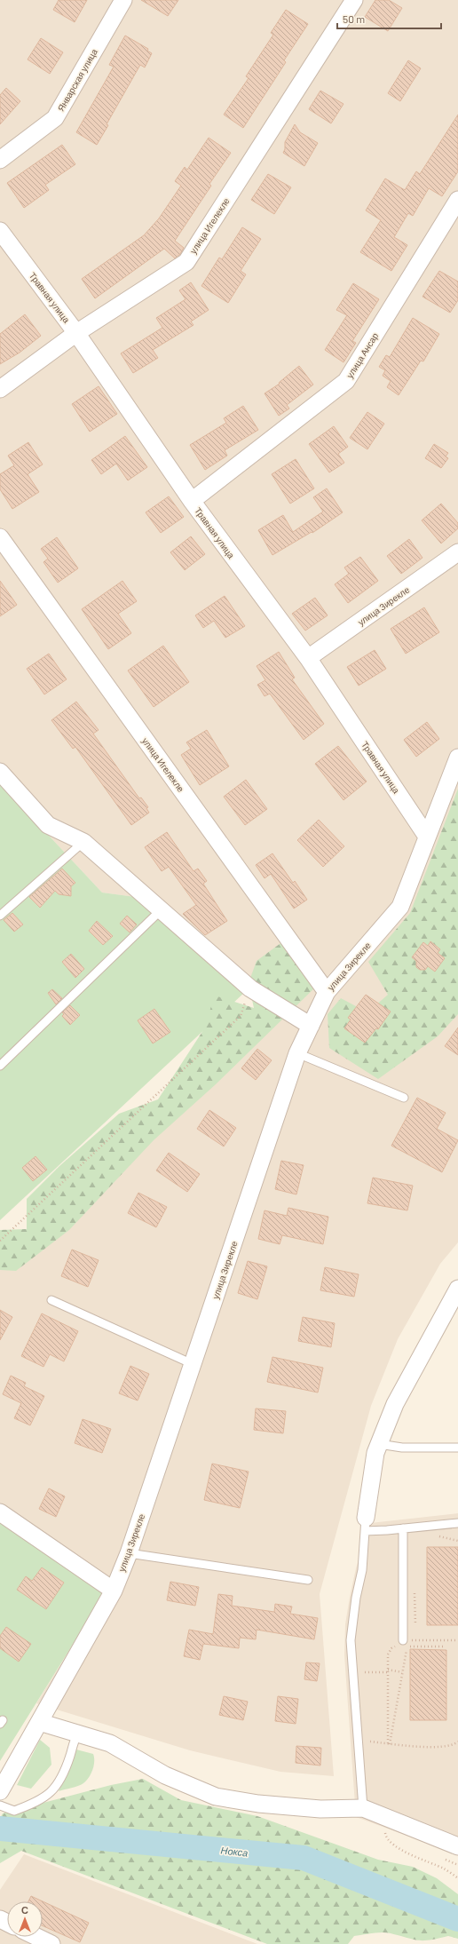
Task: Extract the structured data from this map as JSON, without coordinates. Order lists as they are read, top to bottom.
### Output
{
  "streets": {
    "street": [
      "Январская улица",
      "улица Игелекле",
      "Травная улица",
      "улица Ансар",
      "улица Зирекле"
    ]
  },
  "crossings": [
    ["улица Игелекле", "Травная улица"],
    ["улица Игелекле", "улица Зирекле"],
    ["Травная улица", "улица Ансар"],
    ["Травная улица", "улица Зирекле"]
  ],
  "water": ["Нокса"],
  "scale_bar": "50 m",
  "north": "top"
}
